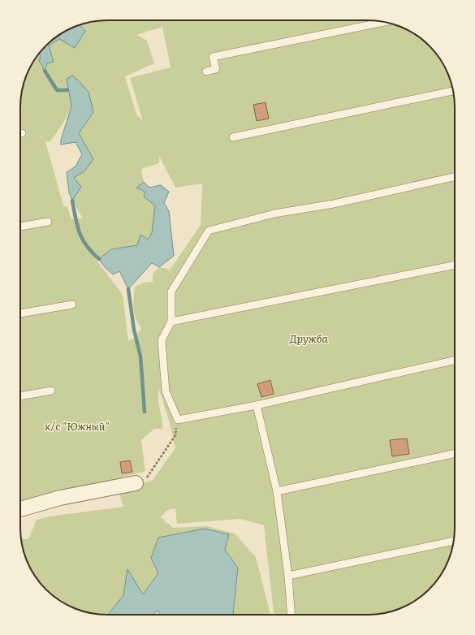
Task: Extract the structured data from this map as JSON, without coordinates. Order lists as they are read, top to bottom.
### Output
{
  "parks": ["Дружба", "к/с \"Южный\""]
}
